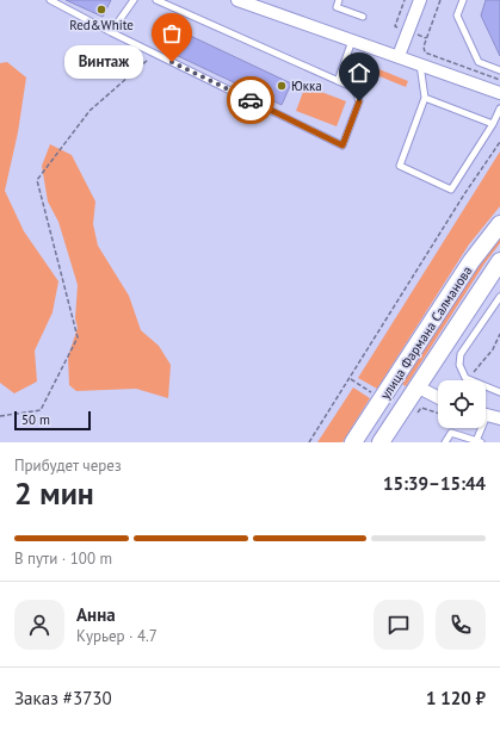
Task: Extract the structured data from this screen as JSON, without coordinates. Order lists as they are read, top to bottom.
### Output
{
  "streets": {
    "street": ["улица Фармана Салманова"]
  },
  "places": ["Red&White", "Винтаж", "Юкка"],
  "scale_bar": "50 m",
  "page": {
    "bubble": "Винтаж",
    "scale": "50 m",
    "heading": ["2 мин", "Прибудет через", "15:39–15:44"],
    "panel": [
      "Анна",
      "Курьер · 4.7",
      "Заказ #3730",
      "1 120 ₽"
    ],
    "bar": "В пути · 100 m"
  }
}
